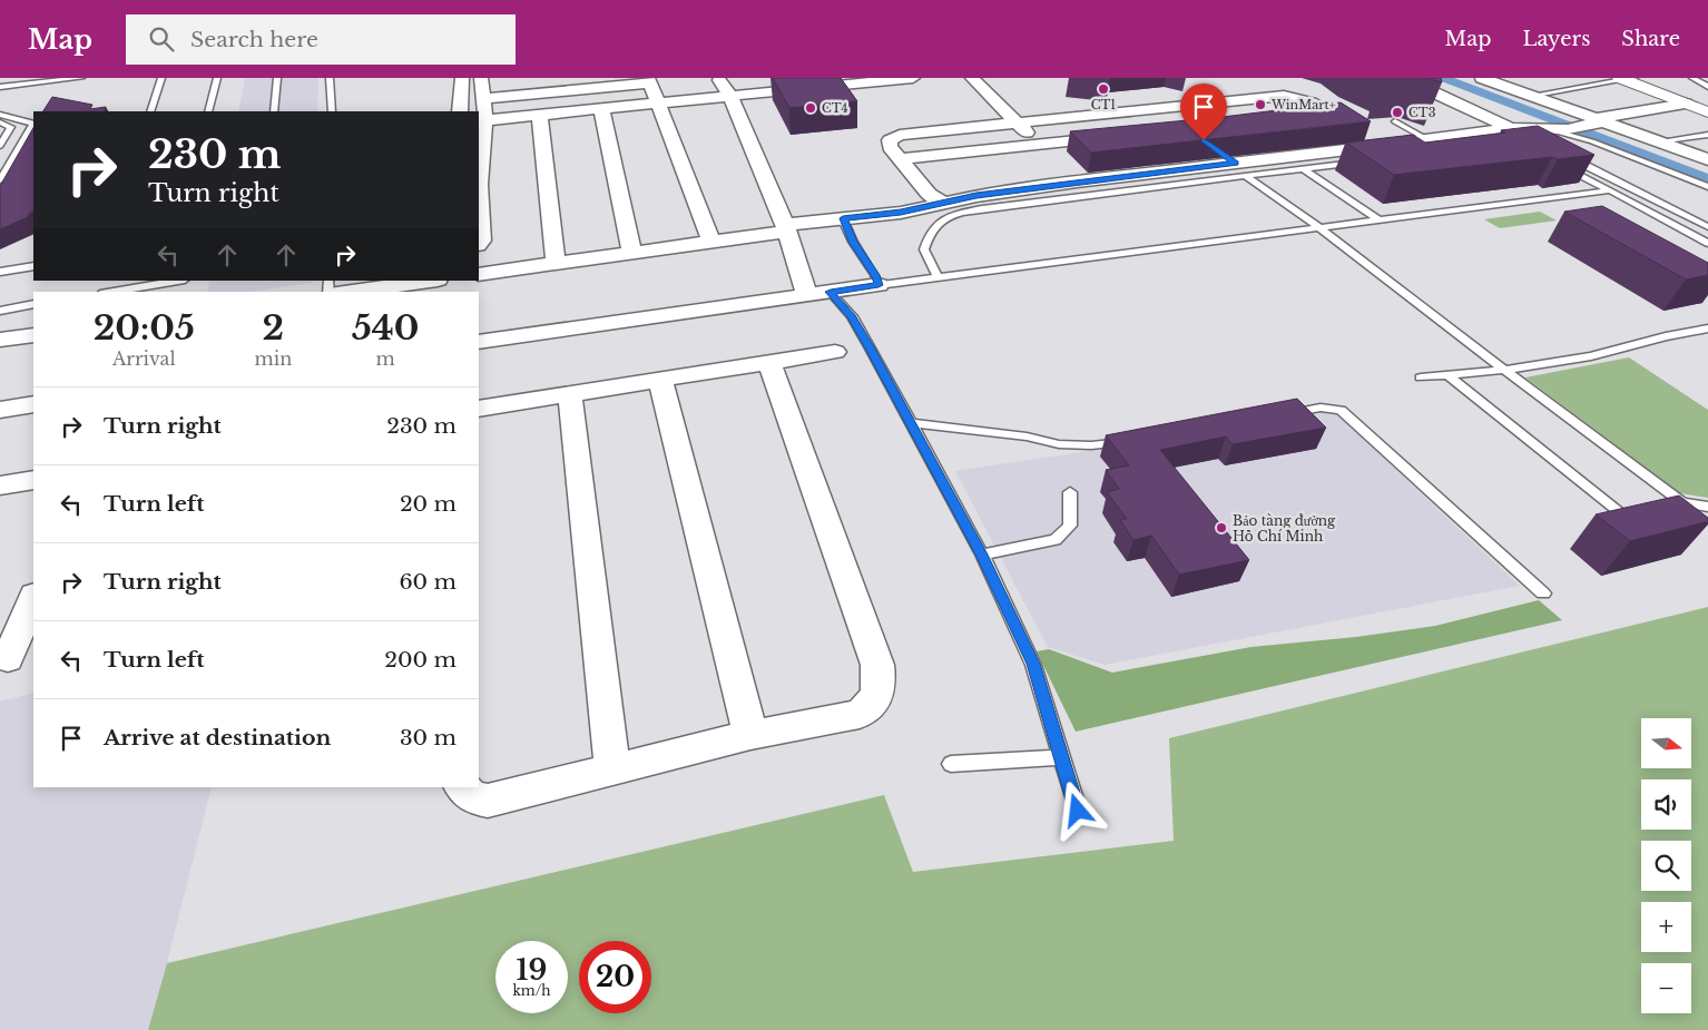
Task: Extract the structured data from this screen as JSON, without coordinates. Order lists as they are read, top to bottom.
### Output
{
  "places": [
    "CT1",
    "WinMart+",
    "CT4",
    "CT3",
    "Bảo tàng đường Hồ Chí Minh"
  ],
  "north": "right",
  "page": {
    "header": "Map",
    "search": "Search here",
    "nav": ["Map", "Layers", "Share"],
    "turn": ["230 m", "Turn right"],
    "eta": [
      "20:05",
      "Arrival",
      "2",
      "min",
      "540",
      "m"
    ],
    "list": [
      {
        "name": "Turn right",
        "value": "230 m"
      },
      {
        "name": "Turn left",
        "value": "20 m"
      },
      {
        "name": "Turn right",
        "value": "60 m"
      },
      {
        "name": "Turn left",
        "value": "200 m"
      },
      {
        "name": "Arrive at destination",
        "value": "30 m"
      }
    ],
    "map_buttons": ["+", "−"],
    "speed": "19 km/h",
    "limit": "20"
  }
}
